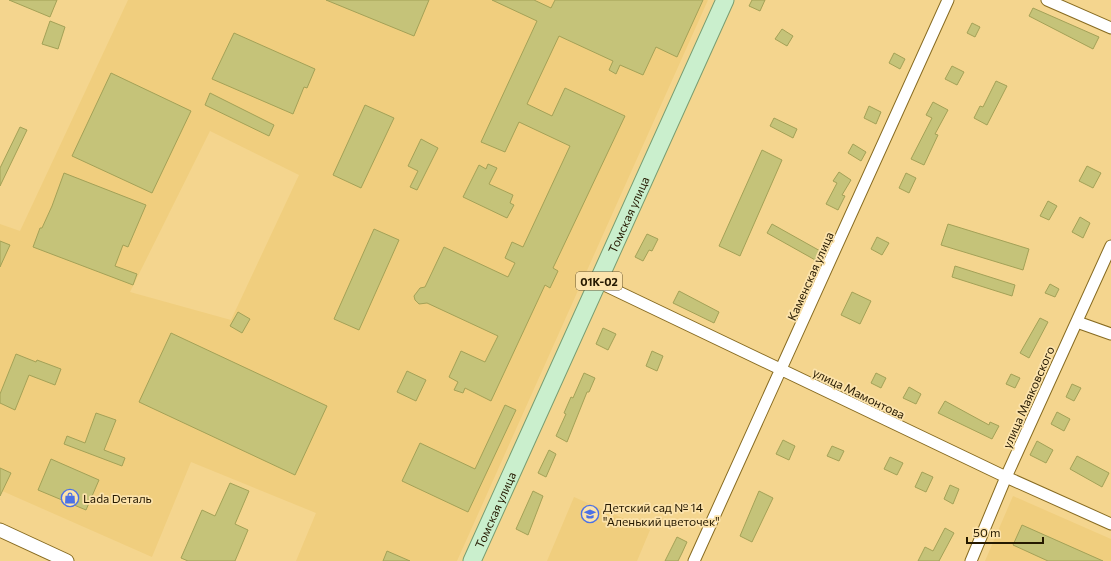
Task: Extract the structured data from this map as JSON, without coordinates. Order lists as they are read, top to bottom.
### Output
{
  "streets": {
    "main road": ["Томская улица", "01К-02"],
    "street": ["Каменская улица", "улица Мамонтова", "улица Маяковского"]
  },
  "crossings": [
    ["Томская улица", "улица Мамонтова"],
    ["Каменская улица", "улица Мамонтова"],
    ["улица Мамонтова", "улица Маяковского"]
  ],
  "places": {
    "shop": ["Lada Dеталь"],
    "school or university": ["Детский сад № 14 \"Аленький цветочек\""]
  },
  "scale_bar": "50 m"
}
